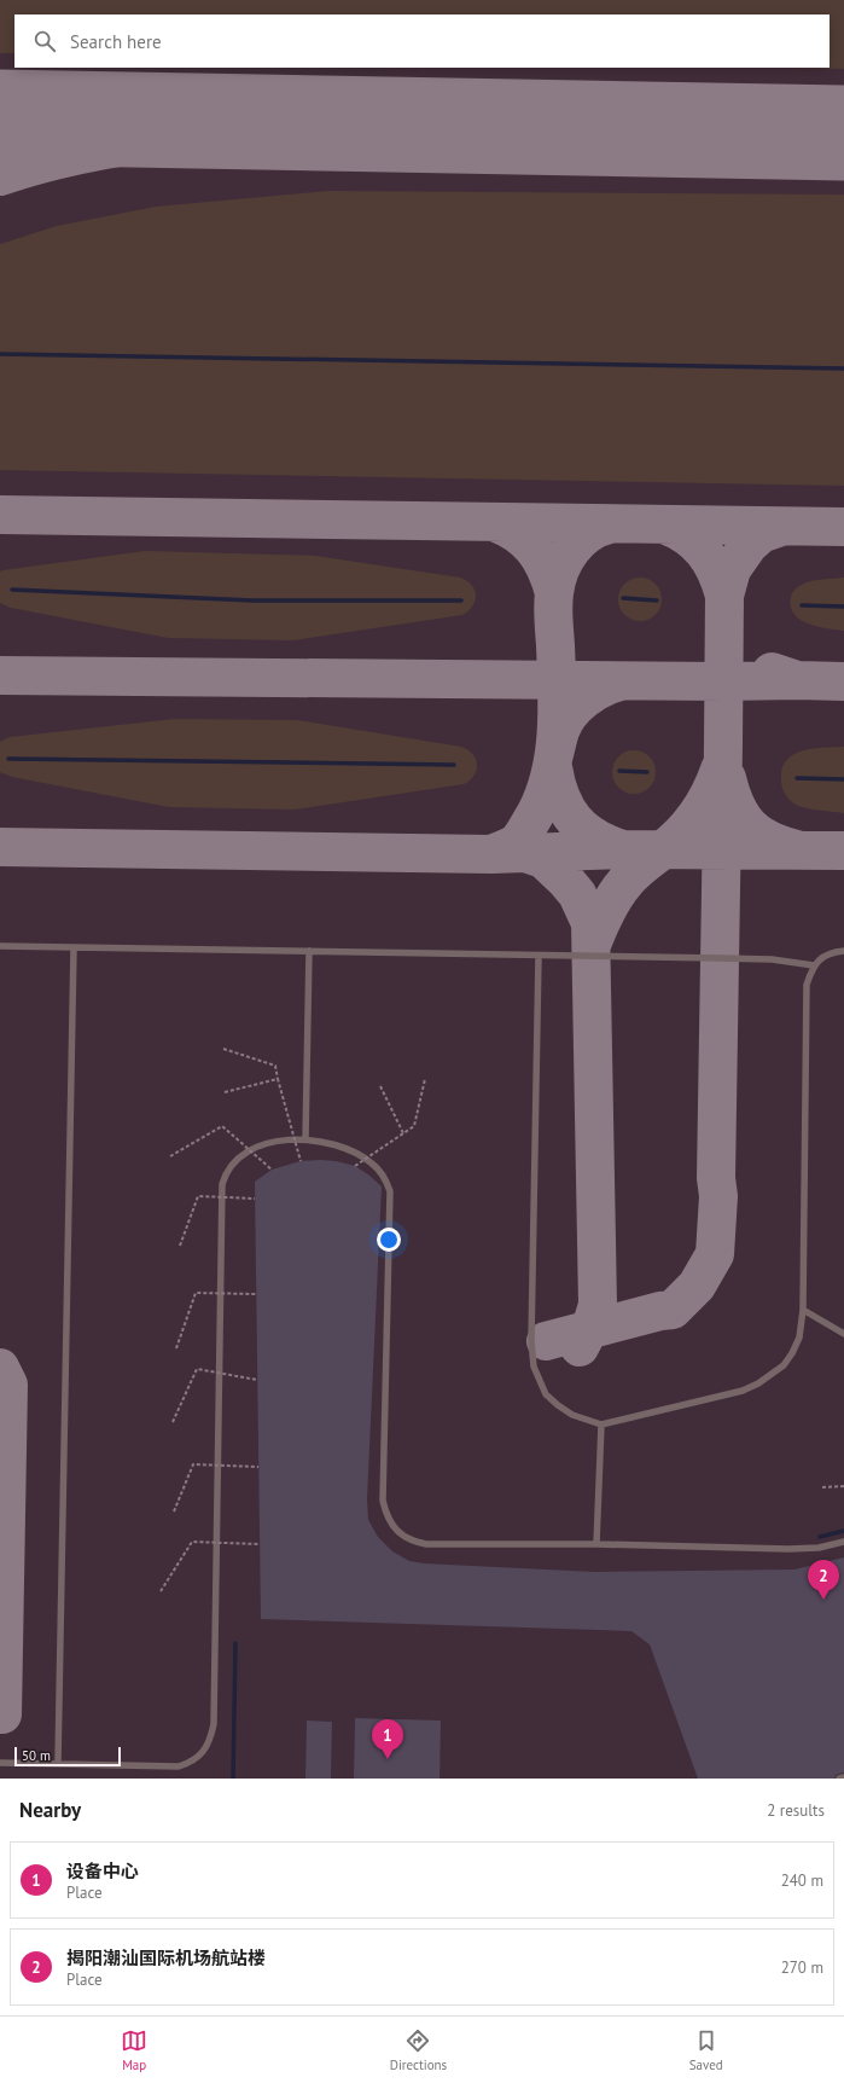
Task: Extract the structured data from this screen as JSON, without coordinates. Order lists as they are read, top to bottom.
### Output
{
  "scale_bar": "50 m",
  "page": {
    "search": "Search here",
    "pins": ["2", "1"],
    "scale": "50 m",
    "heading": ["Nearby", "2 results"],
    "list": [
      {
        "mark": "1",
        "name": "设备中心",
        "note": "Place",
        "value": "240 m"
      },
      {
        "mark": "2",
        "name": "揭阳潮汕国际机场航站楼",
        "note": "Place",
        "value": "270 m"
      }
    ],
    "nav": ["Map", "Directions", "Saved"]
  }
}
